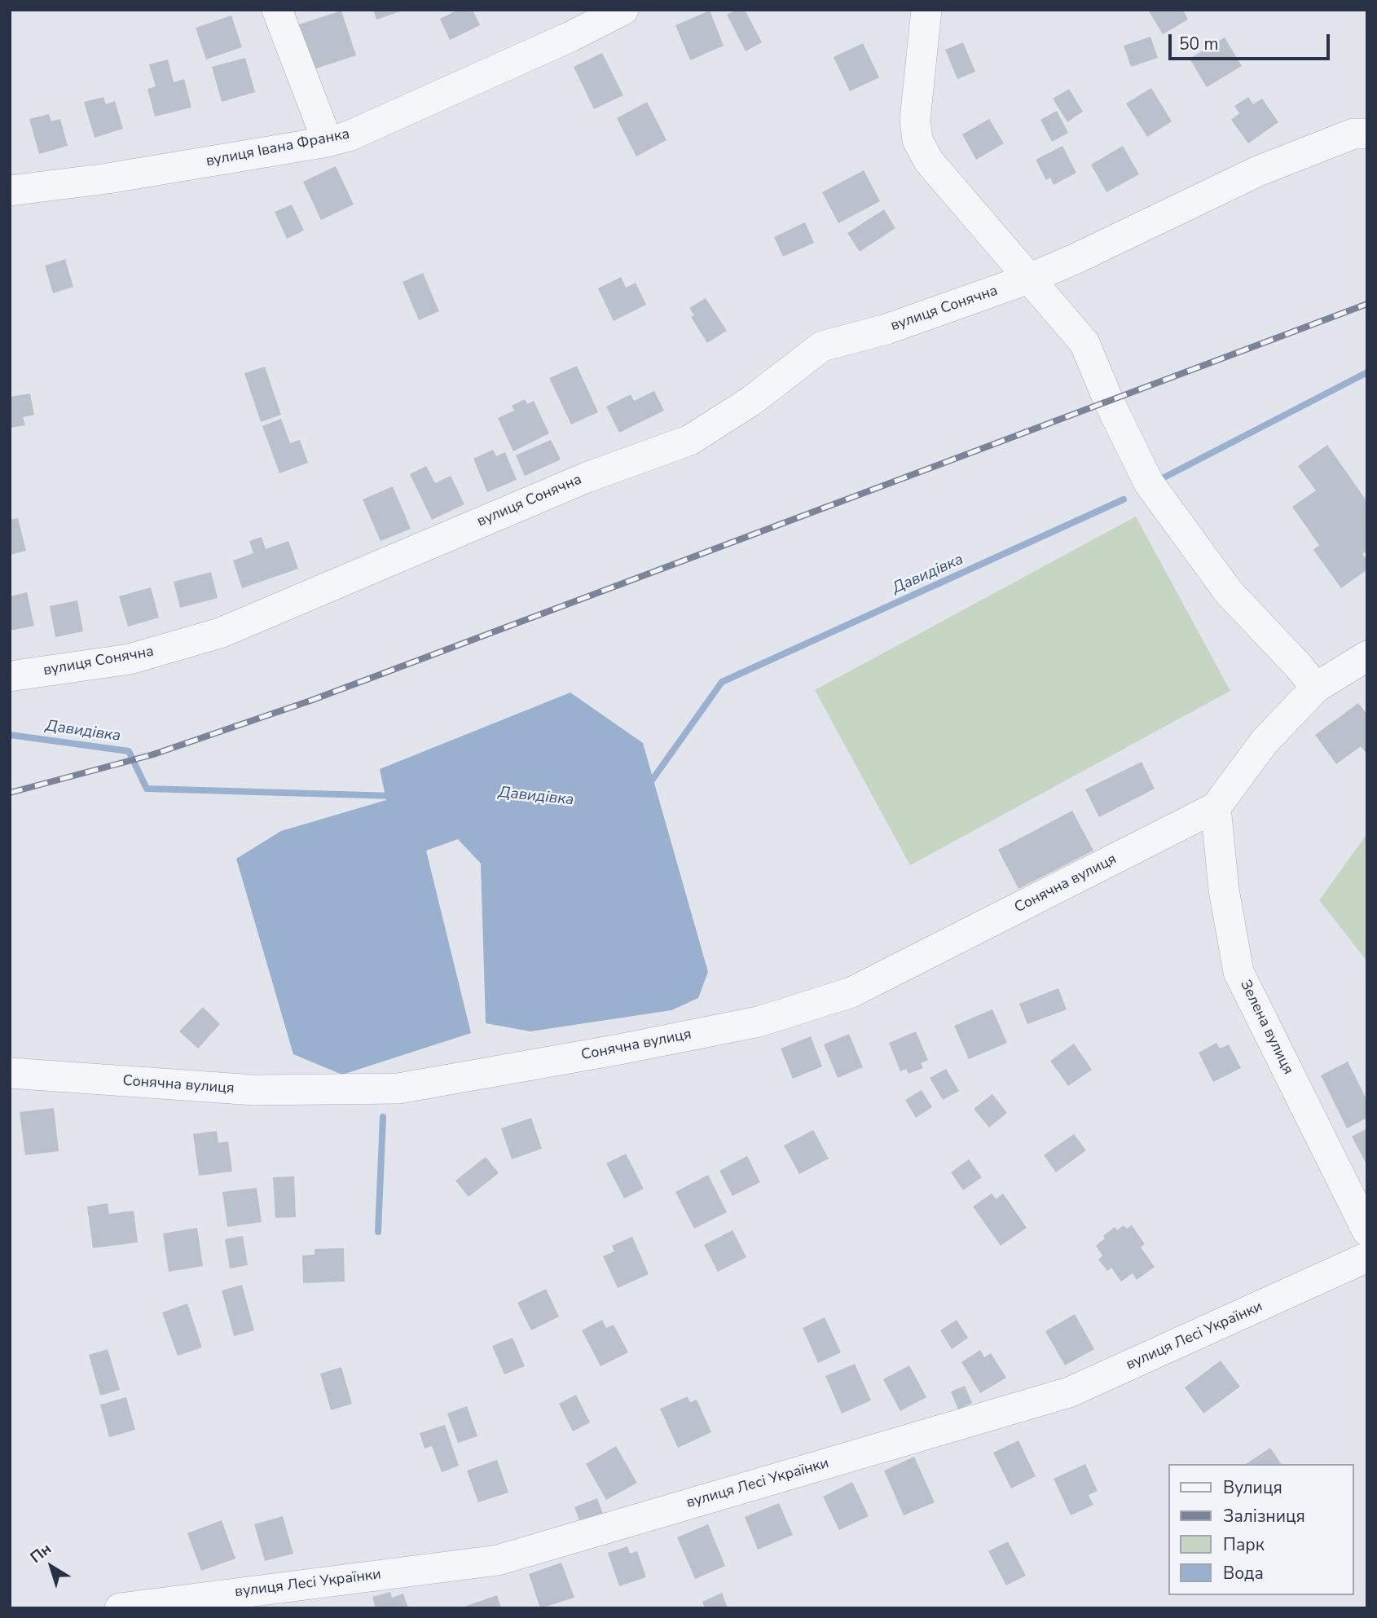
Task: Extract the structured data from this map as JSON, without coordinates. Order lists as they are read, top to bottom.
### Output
{
  "streets": {
    "street": [
      "вулиця Івана Франка",
      "вулиця Сонячна",
      "Сонячна вулиця",
      "Зелена вулиця",
      "вулиця Лесі Українки"
    ]
  },
  "crossings": [
    ["Сонячна вулиця", "Зелена вулиця"]
  ],
  "water": ["Давидівка"],
  "legend": [
    "Вулиця",
    "Залізниця",
    "Парк",
    "Вода"
  ],
  "scale_bar": "50 m",
  "north": "top left"
}
